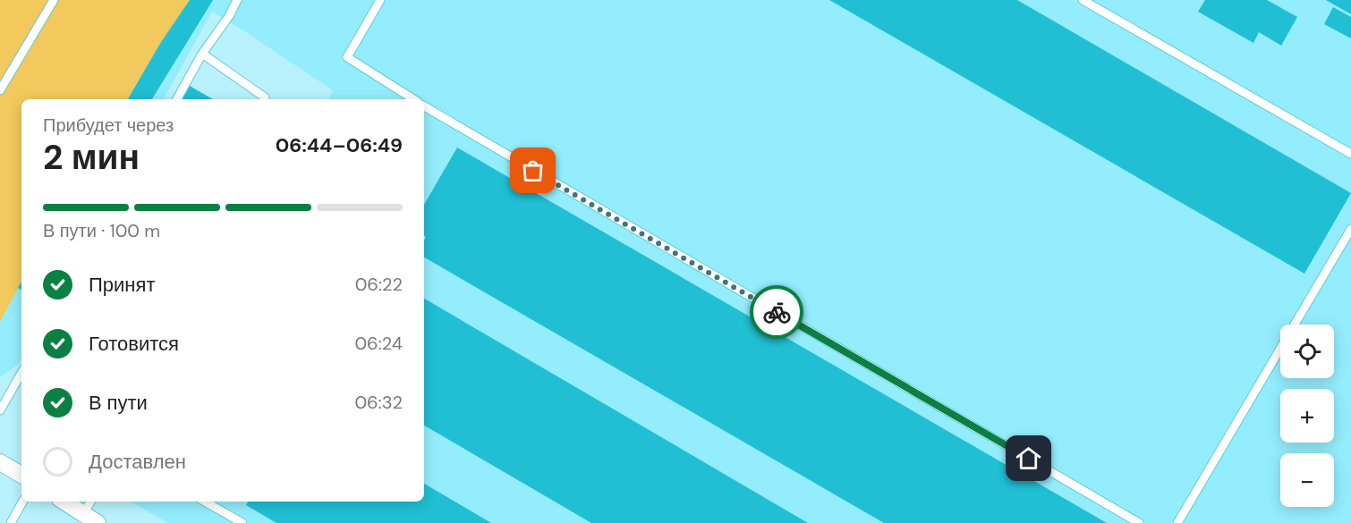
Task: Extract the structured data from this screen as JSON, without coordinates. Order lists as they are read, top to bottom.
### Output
{
  "page": {
    "heading": ["2 мин", "Прибудет через", "06:44–06:49"],
    "bar": "В пути · 100 m",
    "list": [
      ["Принят", "06:22"],
      ["Готовится", "06:24"],
      ["В пути", "06:32"],
      "Доставлен"
    ],
    "map_buttons": ["+", "−"]
  }
}
